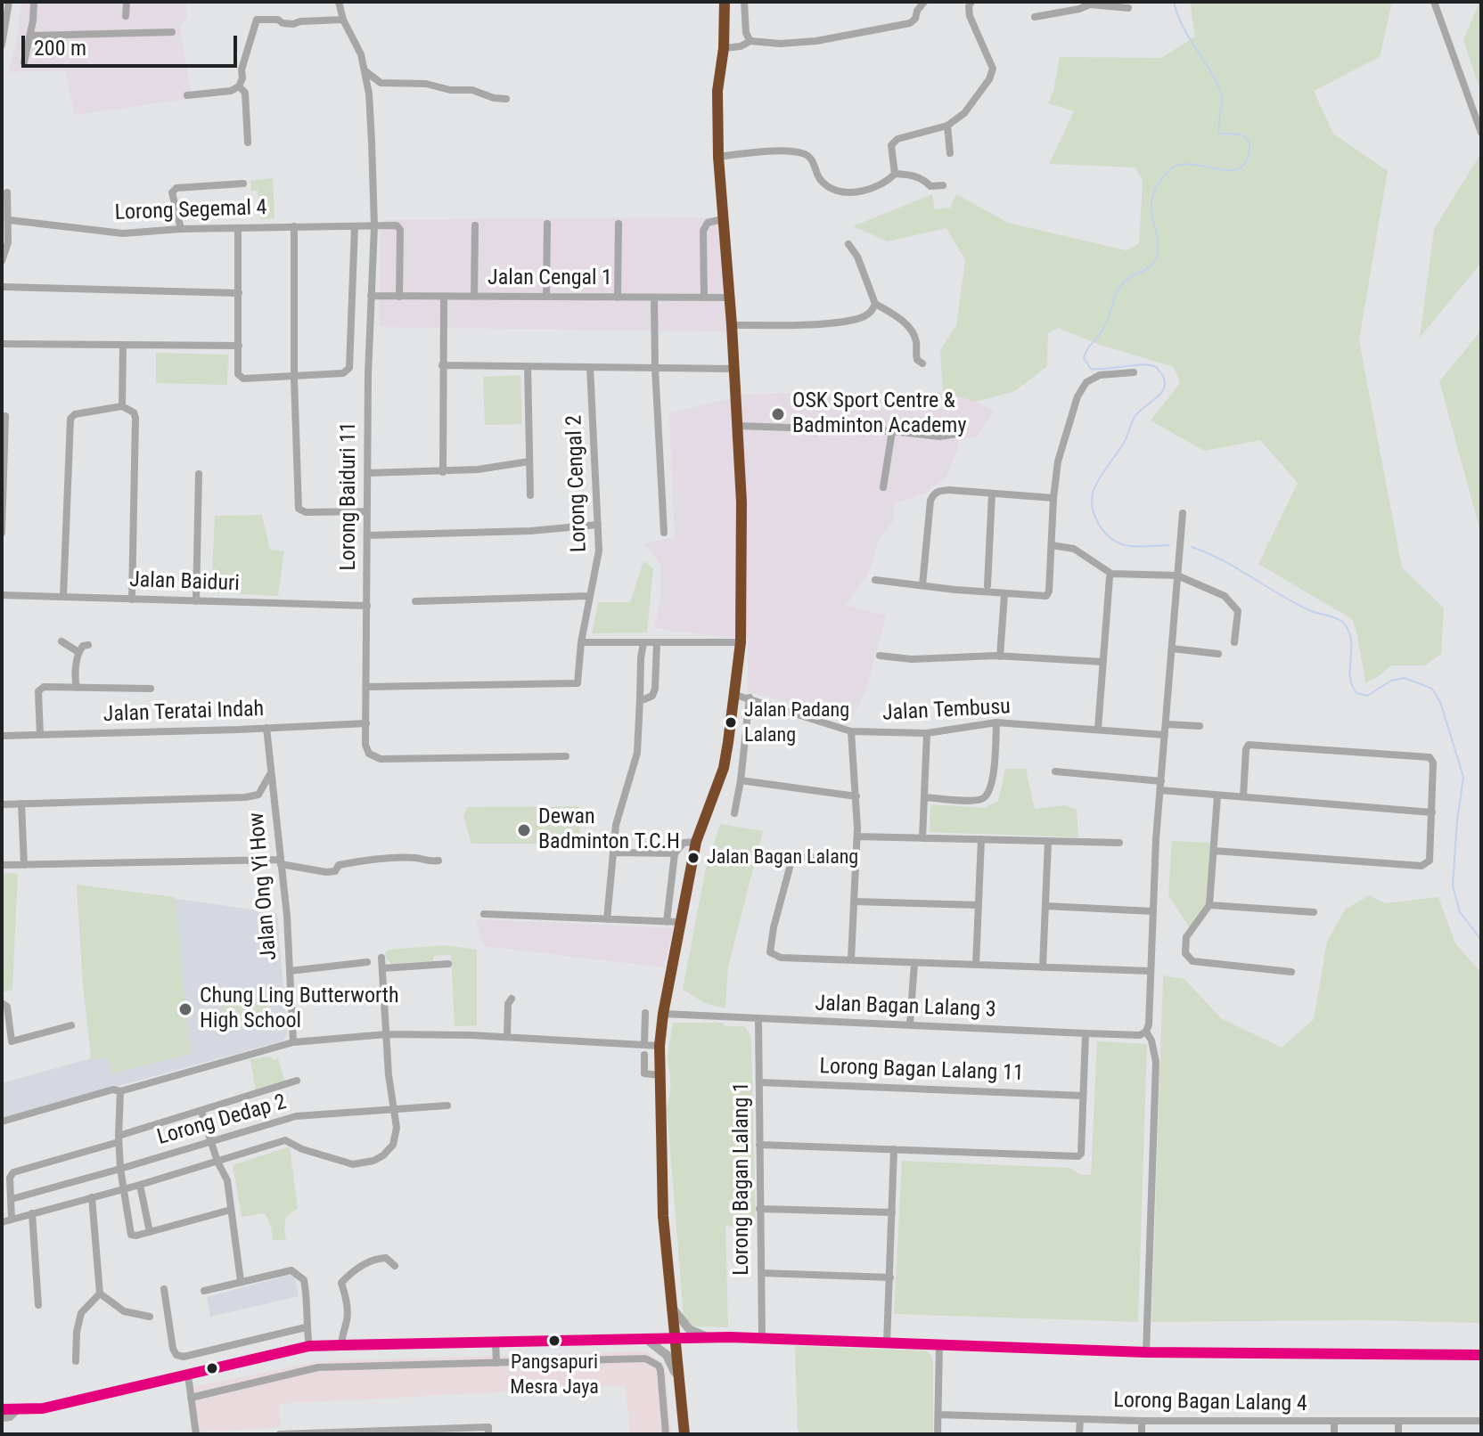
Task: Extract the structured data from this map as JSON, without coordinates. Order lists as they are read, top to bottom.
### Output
{
  "streets": {
    "street": [
      "Lorong Segemal 4",
      "Jalan Cengal 1",
      "Lorong Cengal 2",
      "Lorong Baiduri 11",
      "Jalan Baiduri",
      "Jalan Tembusu",
      "Jalan Teratai Indah",
      "Jalan Ong Yi How",
      "Jalan Bagan Lalang 3",
      "Lorong Bagan Lalang 11",
      "Lorong Dedap 2",
      "Lorong Bagan Lalang 1",
      "Lorong Bagan Lalang 4"
    ]
  },
  "crossings": [
    ["Lorong Segemal 4", "Lorong Baiduri 11"],
    ["Jalan Cengal 1", "Lorong Baiduri 11"],
    ["Lorong Cengal 2", "Lorong Baiduri 11"],
    ["Lorong Baiduri 11", "Jalan Baiduri"],
    ["Lorong Baiduri 11", "Jalan Teratai Indah"],
    ["Jalan Teratai Indah", "Jalan Ong Yi How"],
    ["Jalan Bagan Lalang 3", "Lorong Bagan Lalang 1"],
    ["Lorong Bagan Lalang 11", "Lorong Bagan Lalang 1"]
  ],
  "places": [
    "OSK Sport Centre & Badminton Academy",
    "Jalan Padang Lalang",
    "Dewan Badminton T.C.H",
    "Jalan Bagan Lalang",
    "Chung Ling Butterworth High School",
    "Pangsapuri Mesra Jaya"
  ],
  "scale_bar": "200 m"
}
